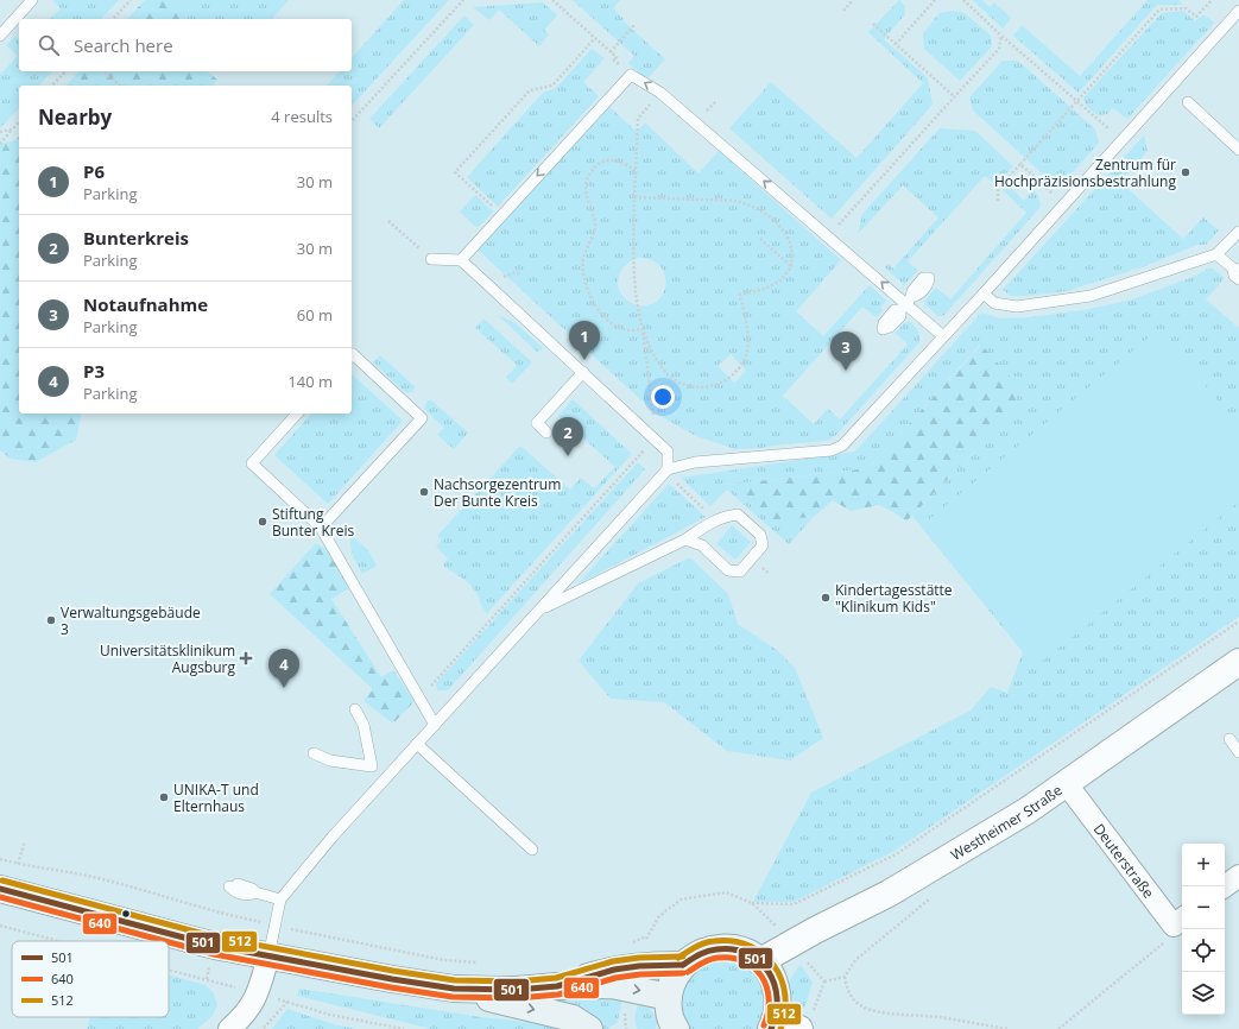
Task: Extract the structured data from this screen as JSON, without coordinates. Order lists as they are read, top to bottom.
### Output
{
  "streets": {
    "street": ["Westheimer Straße", "Deuterstraße"]
  },
  "crossings": [
    ["Westheimer Straße", "Deuterstraße"]
  ],
  "places": {
    "other": [
      "Zentrum für Hochpräzisionsbestrahlung",
      "Nachsorgezentrum Der Bunte Kreis",
      "Stiftung Bunter Kreis",
      "Kindertagesstätte \"Klinikum Kids\"",
      "Verwaltungsgebäude 3",
      "UNIKA-T und Elternhaus"
    ],
    "health": ["Universitätsklinikum Augsburg"]
  },
  "lines": ["transit line 512", "transit line 501", "transit line 640"],
  "legend": ["501", "640", "512"],
  "page": {
    "search": "Search here",
    "heading": ["Nearby", "4 results"],
    "list": [
      {
        "mark": "1",
        "name": "P6",
        "note": "Parking",
        "value": "30 m"
      },
      {
        "mark": "2",
        "name": "Bunterkreis",
        "note": "Parking",
        "value": "30 m"
      },
      {
        "mark": "3",
        "name": "Notaufnahme",
        "note": "Parking",
        "value": "60 m"
      },
      {
        "mark": "4",
        "name": "P3",
        "note": "Parking",
        "value": "140 m"
      }
    ],
    "pins": [
      "1",
      "3",
      "2",
      "4"
    ],
    "map_buttons": ["+", "−"]
  }
}
